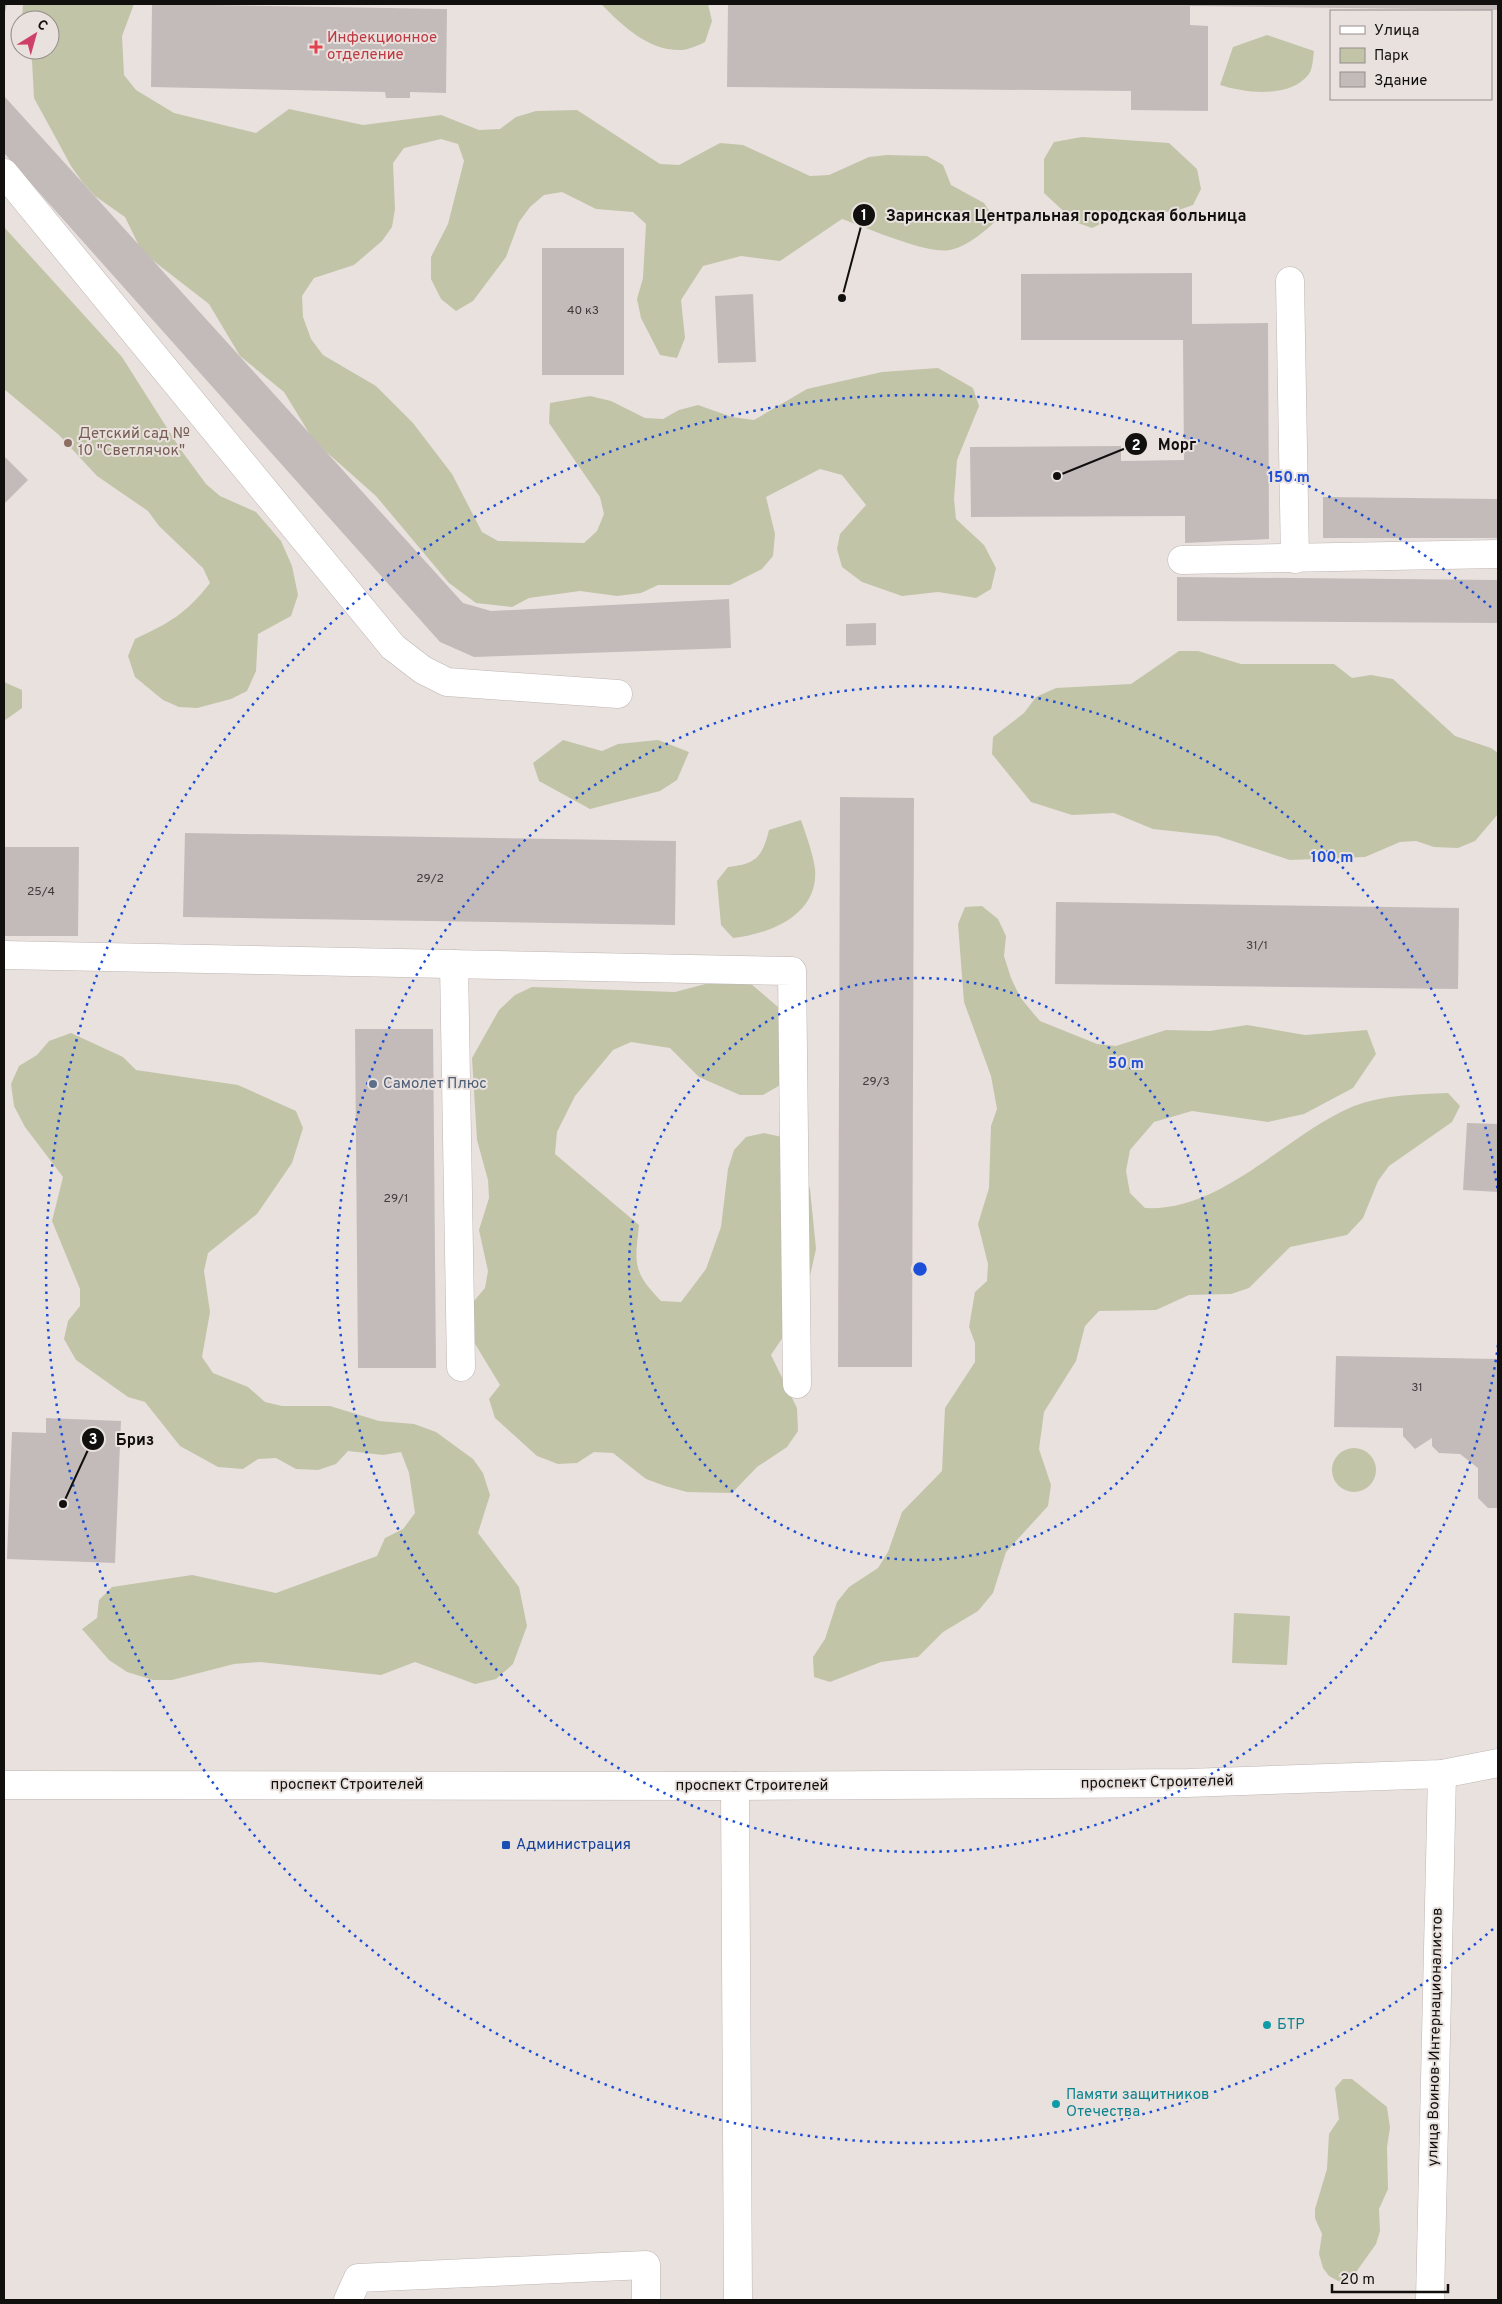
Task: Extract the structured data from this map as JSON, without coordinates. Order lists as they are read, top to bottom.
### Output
{
  "streets": {
    "street": ["проспект Строителей", "улица Воинов-Интернационалистов"]
  },
  "crossings": [
    ["проспект Строителей", "улица Воинов-Интернационалистов"]
  ],
  "places": {
    "health": ["Инфекционное отделение"],
    "other": [
      "Заринская Центральная городская больница",
      "Детский сад № 10 \"Светлячок\"",
      "Морг",
      "Самолет Плюс",
      "Бриз",
      "БТР",
      "Памяти защитников Отечества"
    ],
    "transit": ["Администрация"]
  },
  "house_numbers": [
    "40 к3",
    "29/2",
    "25/4",
    "31/1",
    "29/3",
    "29/1",
    "31"
  ],
  "legend": ["Улица", "Парк", "Здание"],
  "scale_bar": "20 m",
  "north": "top right",
  "rings": ["150 m", "100 m", "50 m"]
}
